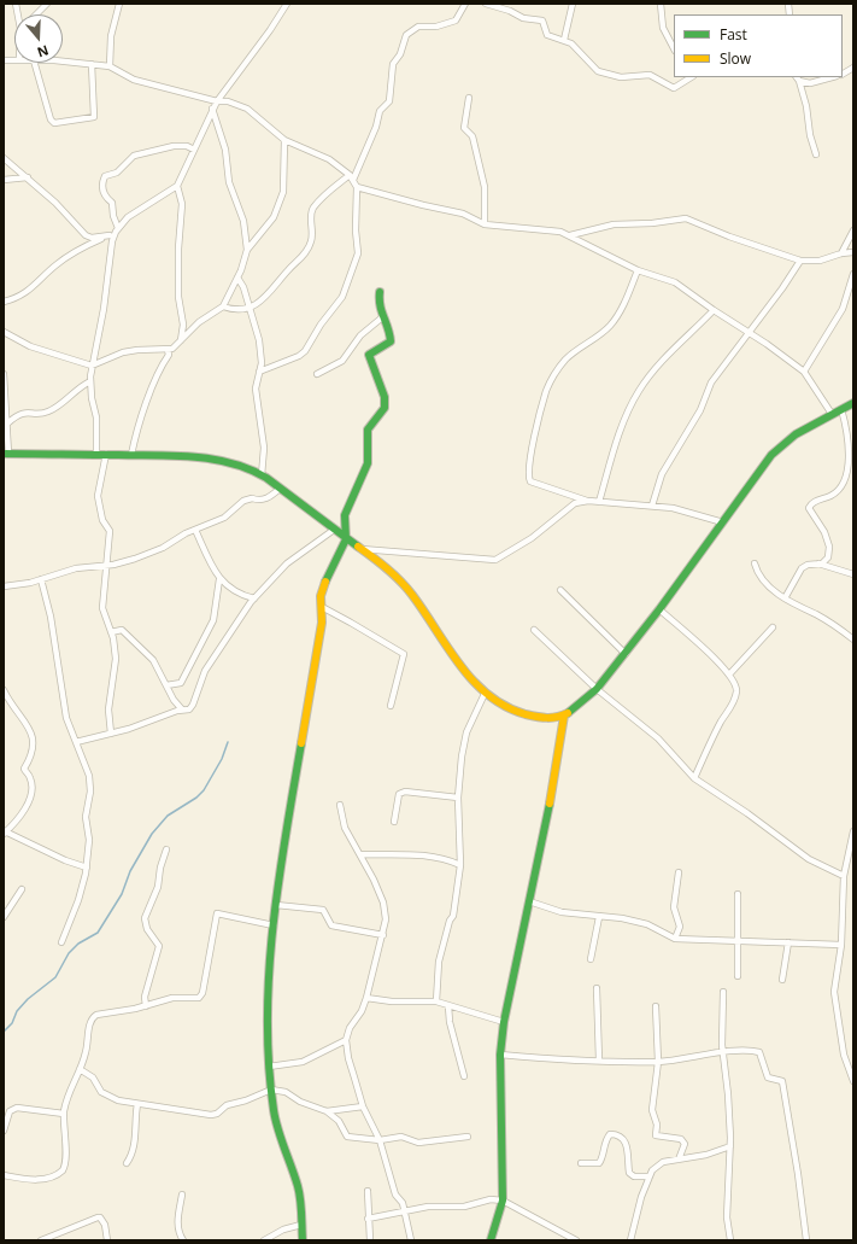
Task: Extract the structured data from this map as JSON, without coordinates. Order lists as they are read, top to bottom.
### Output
{
  "legend": ["Fast", "Slow"],
  "north": "bottom"
}
